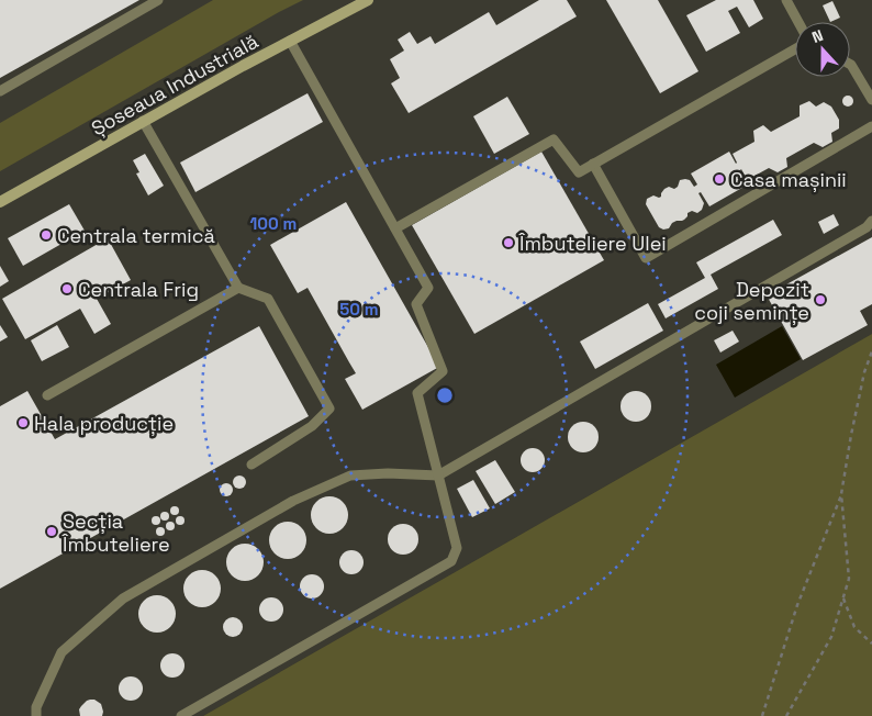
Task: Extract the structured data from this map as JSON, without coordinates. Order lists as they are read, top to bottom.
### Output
{
  "streets": {
    "street": ["Șoseaua Industrială"]
  },
  "places": [
    "Casa mașinii",
    "Centrala termică",
    "Îmbuteliere Ulei",
    "Centrala Frig",
    "Depozit coji semințe",
    "Hala producție",
    "Secția Îmbuteliere"
  ],
  "north": "top",
  "rings": ["100 m", "50 m"]
}
